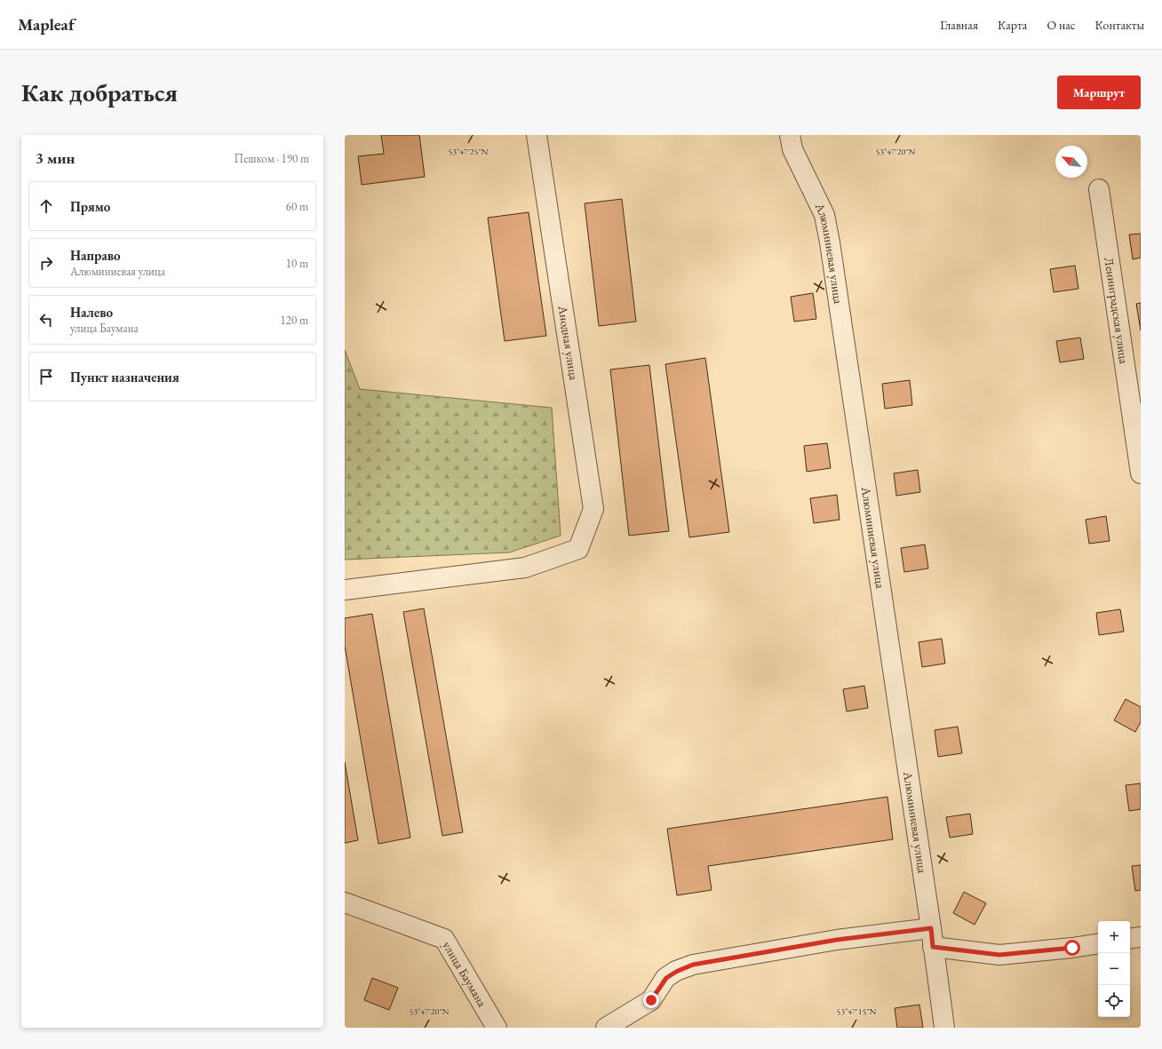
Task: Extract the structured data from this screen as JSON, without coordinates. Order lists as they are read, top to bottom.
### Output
{
  "streets": {
    "street": [
      "Алюминиевая улица",
      "Ленинградская улица",
      "Анодная улица",
      "улица Баумана"
    ]
  },
  "north": "top left",
  "page": {
    "header": "Mapleaf",
    "nav": [
      "Главная",
      "Карта",
      "О нас",
      "Контакты"
    ],
    "buttons": "Маршрут",
    "title": "Как добраться",
    "heading": ["3 мин", "Пешком · 190 m"],
    "list": [
      ["Прямо", "60 m"],
      ["Направо", "Алюминиевая улица", "10 m"],
      ["Налево", "улица Баумана", "120 m"],
      "Пункт назначения"
    ],
    "map_buttons": ["+", "−"]
  },
  "coordinates": ["53°47'25\"N", "53°47'20\"N", "53°47'15\"N"]
}
